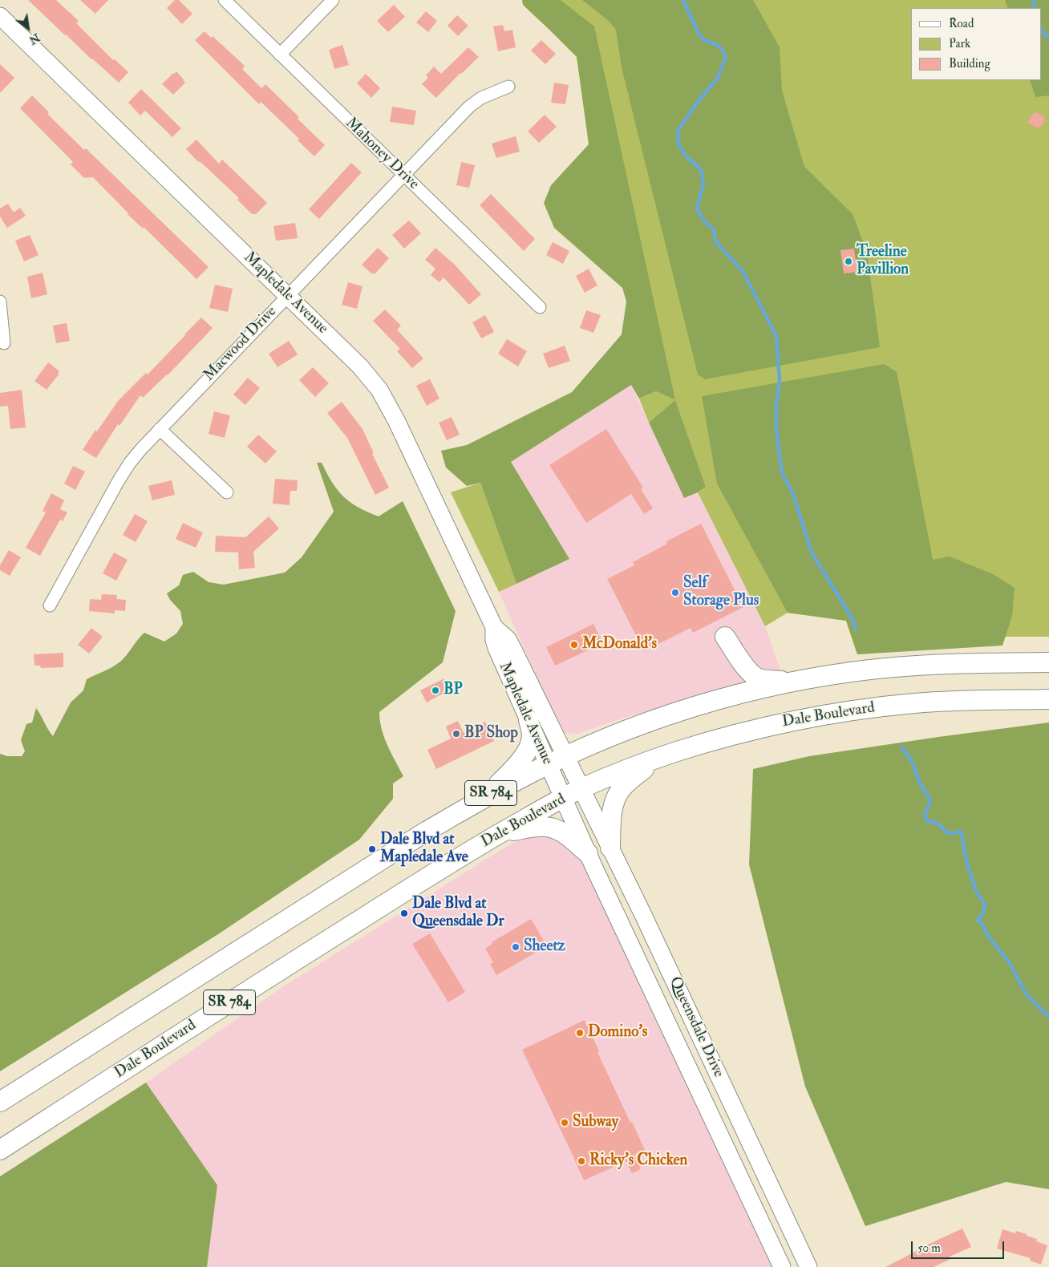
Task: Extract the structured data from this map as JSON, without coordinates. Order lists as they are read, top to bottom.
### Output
{
  "streets": {
    "main road": ["Dale Boulevard", "SR 784"],
    "street": [
      "Mahoney Drive",
      "Mapledale Avenue",
      "Macwood Drive",
      "Queensdale Drive"
    ]
  },
  "crossings": [
    ["Mahoney Drive", "Macwood Drive"],
    ["Mapledale Avenue", "Macwood Drive"],
    ["Mapledale Avenue", "Dale Boulevard"],
    ["Mapledale Avenue", "SR 784"],
    ["Mapledale Avenue", "Queensdale Drive"],
    ["Dale Boulevard", "Queensdale Drive"]
  ],
  "places": [
    "Treeline Pavillion",
    "Self Storage Plus",
    "McDonald's",
    "BP",
    "BP Shop",
    "Dale Blvd at Mapledale Ave",
    "Dale Blvd at Queensdale Dr",
    "Sheetz",
    "Domino's",
    "Subway",
    "Ricky's Chicken"
  ],
  "legend": ["Road", "Park", "Building"],
  "scale_bar": "50 m",
  "north": "bottom right"
}
